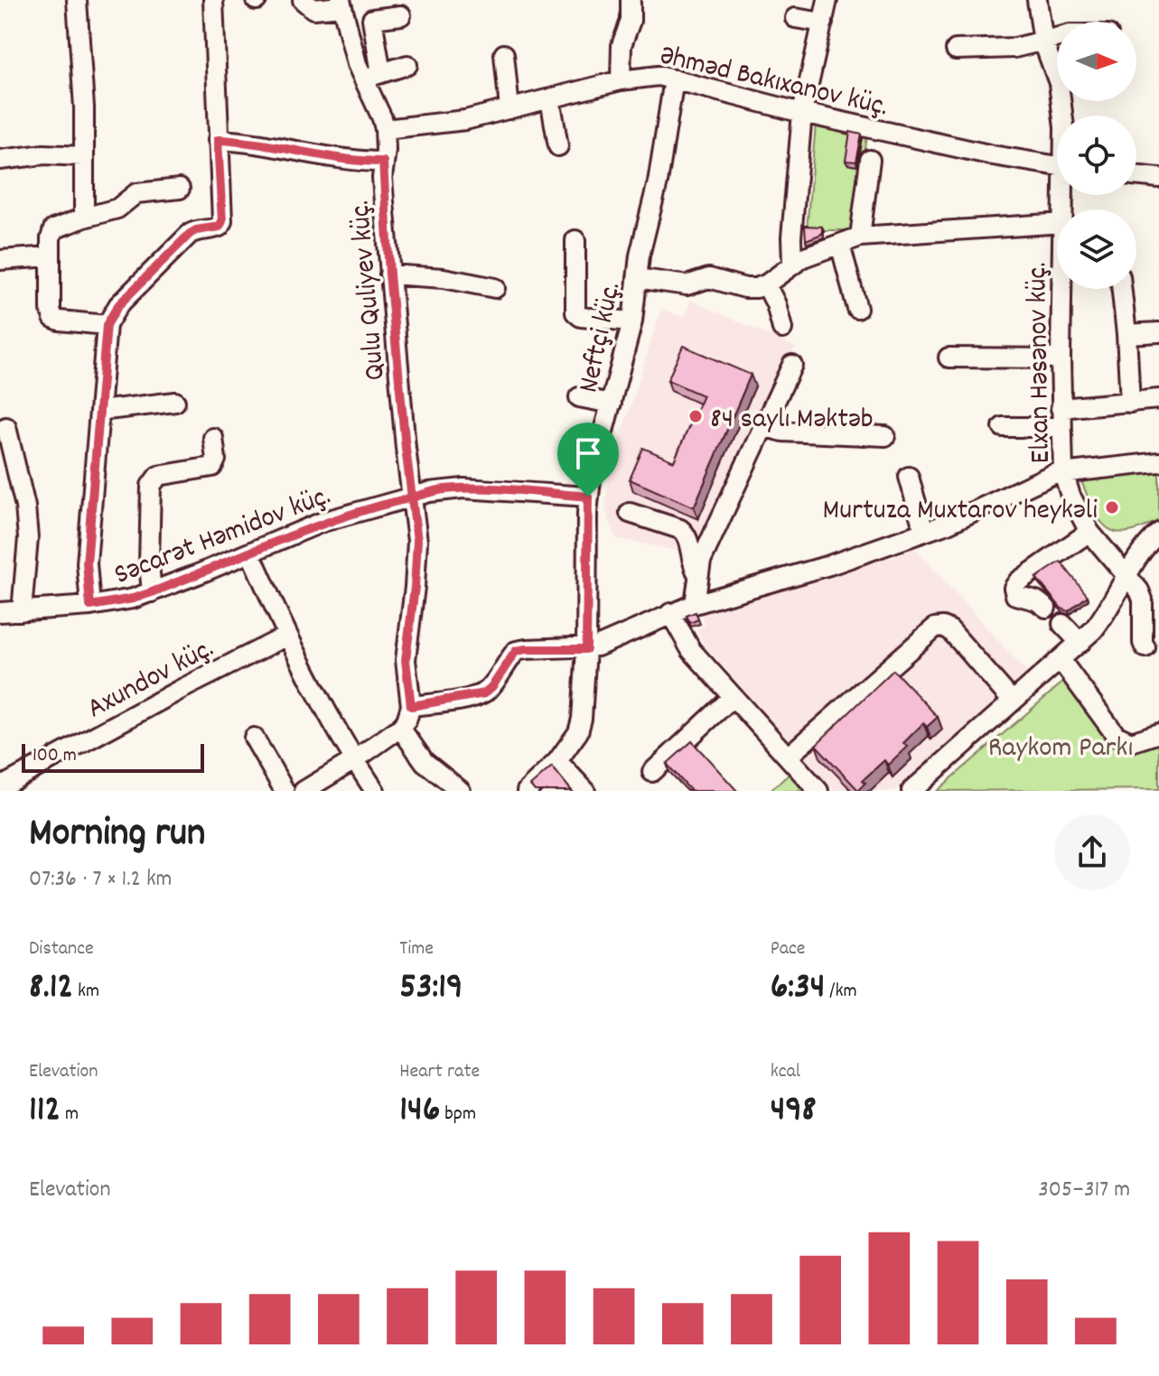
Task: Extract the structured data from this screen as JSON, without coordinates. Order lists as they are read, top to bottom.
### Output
{
  "streets": {
    "street": [
      "Əhməd Bakıxanov küç.",
      "Qulu Quliyev küç.",
      "Neftçi küç.",
      "Elxan Həsənov küç.",
      "Səcarət Həmidov küç.",
      "Axundov küç."
    ]
  },
  "crossings": [
    ["Əhməd Bakıxanov küç.", "Qulu Quliyev küç."],
    ["Əhməd Bakıxanov küç.", "Neftçi küç."],
    ["Qulu Quliyev küç.", "Səcarət Həmidov küç."],
    ["Neftçi küç.", "Səcarət Həmidov küç."]
  ],
  "parks": ["Raykom Parkı"],
  "places": ["84 saylı Məktəb", "Murtuza Muxtarov heykəli"],
  "scale_bar": "100 m",
  "north": "right",
  "page": {
    "scale": "100 m",
    "heading": ["Morning run", "07:36 · 7 × 1.2 km"],
    "stats": [
      ["Distance", "8.12 km"],
      ["Time", "53:19"],
      ["Pace", "6:34 /km"],
      ["Elevation", "112 m"],
      ["Heart rate", "146 bpm"],
      ["kcal", "498"]
    ],
    "chart": ["Elevation", "305–317 m"]
  }
}
